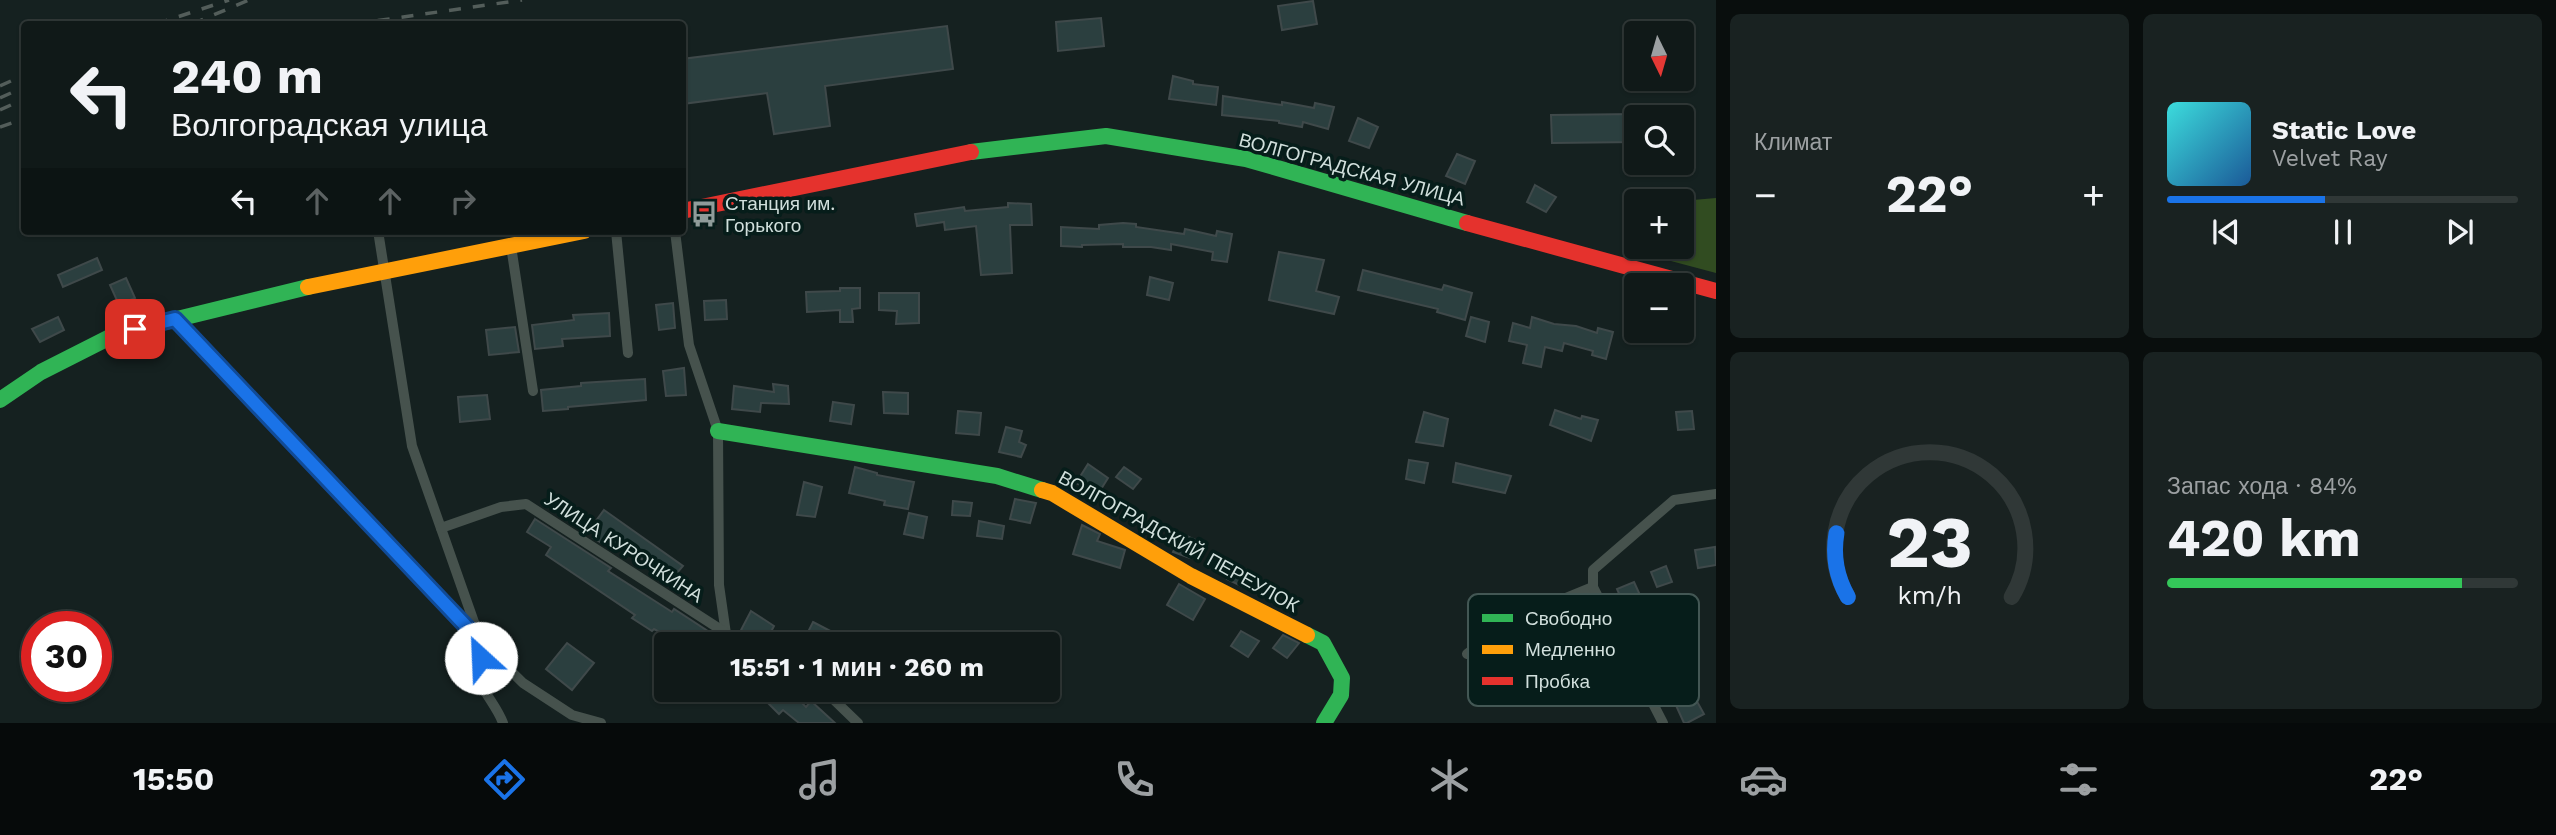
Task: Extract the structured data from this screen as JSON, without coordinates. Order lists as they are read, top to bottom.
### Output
{
  "streets": {
    "main road": ["ВОЛГОГРАДСКАЯ УЛИЦА", "ВОЛГОГРАДСКИЙ ПЕРЕУЛОК"],
    "street": ["УЛИЦА КУРОЧКИНА"]
  },
  "places": {
    "bus stop": ["Станция им. Горького"]
  },
  "legend": ["Свободно", "Медленно", "Пробка"],
  "north": "bottom",
  "page": {
    "tile": [
      "Климат",
      ["Запас хода · 84%", "420 km"]
    ],
    "map_buttons": ["+", "−"],
    "turn": ["240 m", "Волгоградская улица"],
    "song": ["Static Love", "Velvet Ray"],
    "heat": ["−", "22°", "+"],
    "limit": "30",
    "trip": "15:51 · 1 мин · 260 m",
    "tabs": ["15:50", "22°"],
    "gauge": ["23", "km/h"]
  }
}
